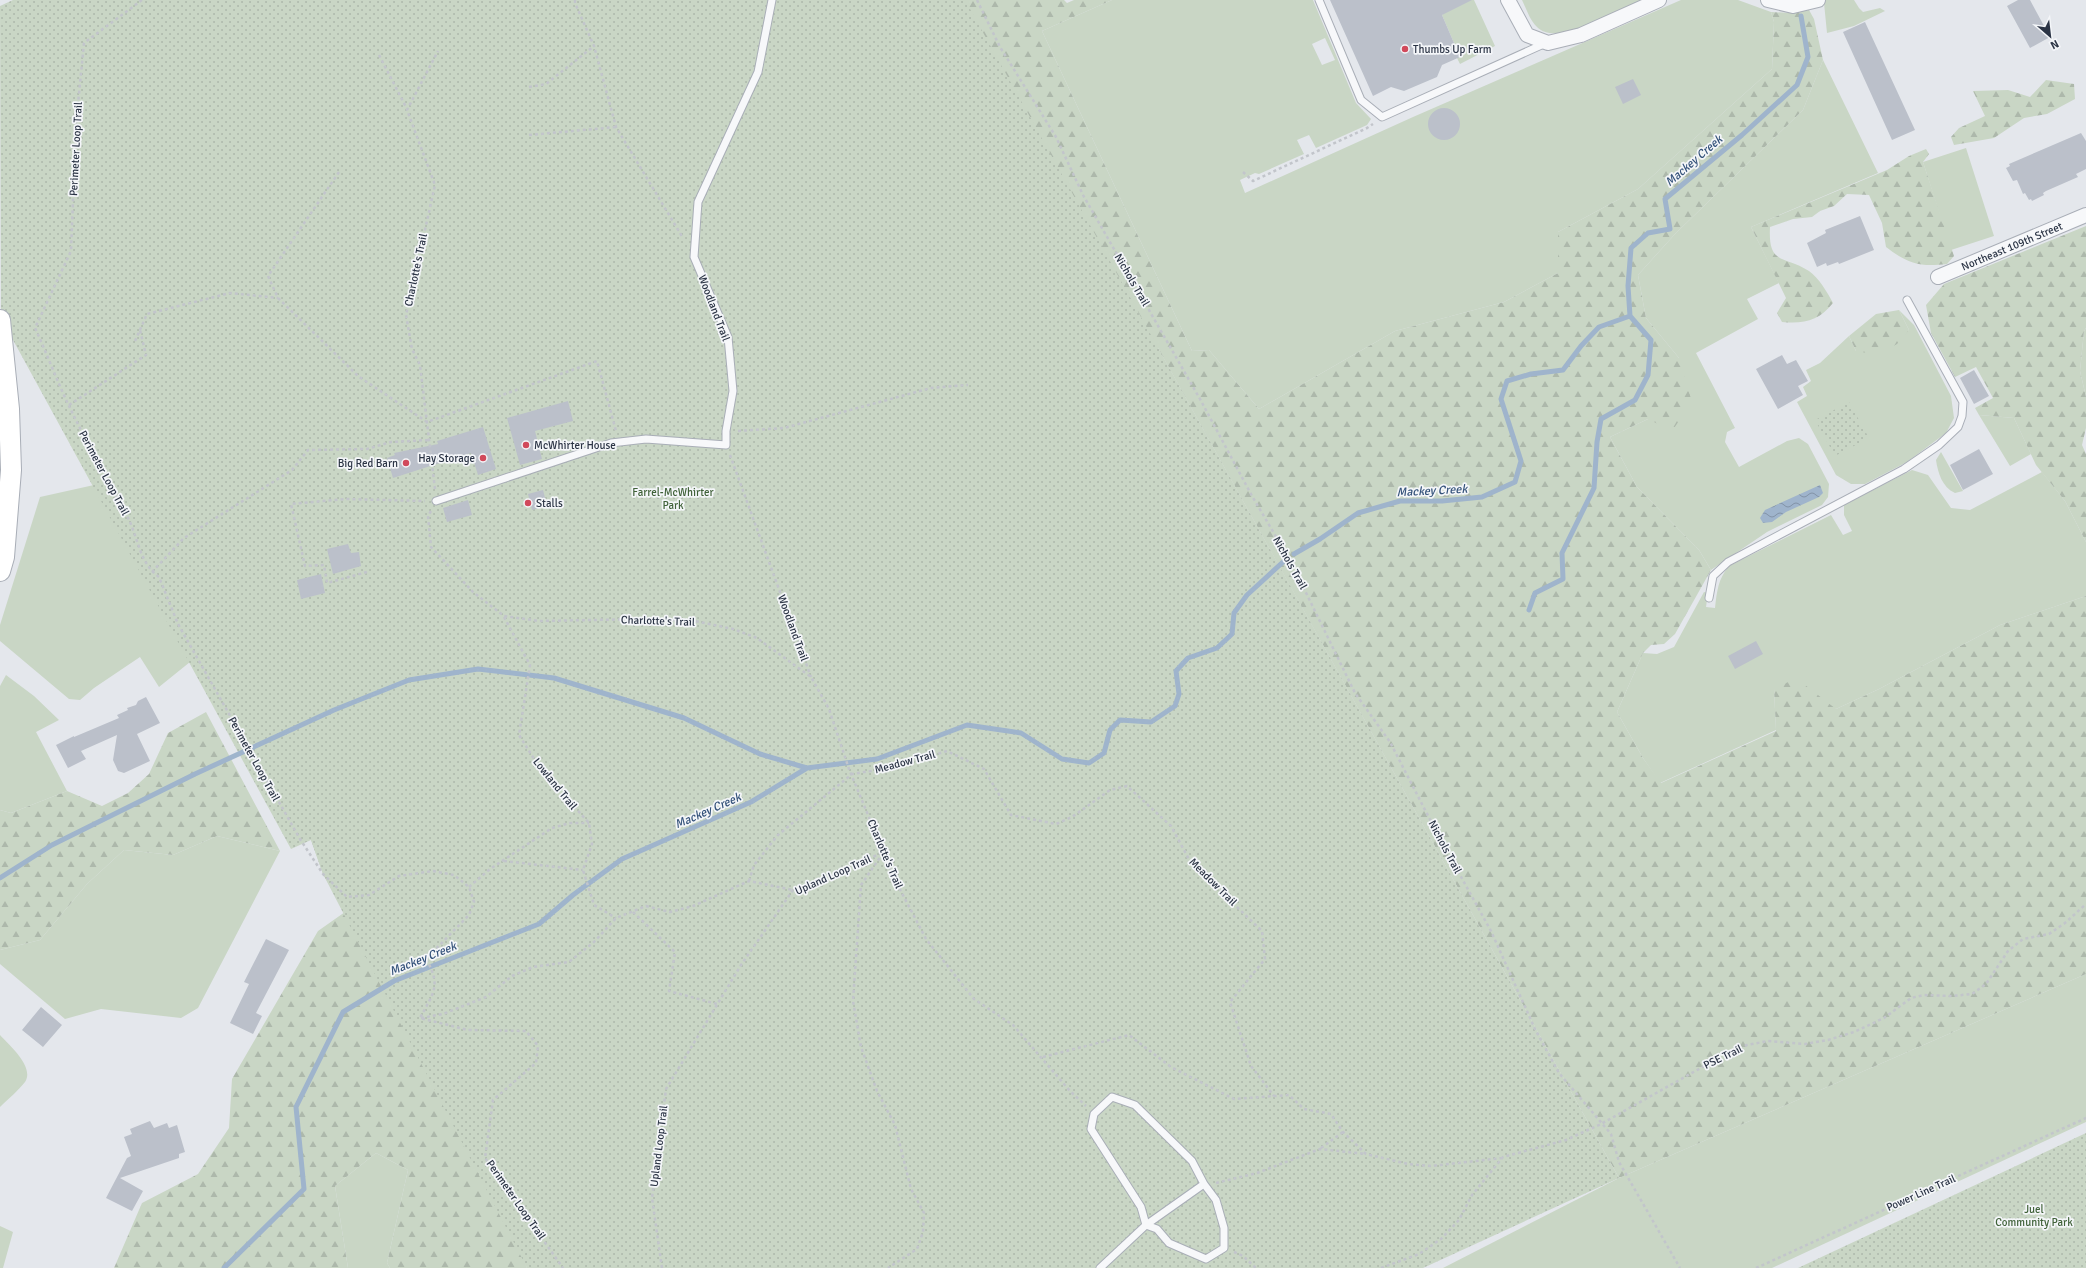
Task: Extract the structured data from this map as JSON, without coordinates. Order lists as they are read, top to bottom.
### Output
{
  "streets": {
    "street": ["Northeast 109th Street"],
    "lane": ["Woodland Trail"],
    "path": [
      "Perimeter Loop Trail",
      "Charlotte's Trail",
      "Nichols Trail",
      "Meadow Trail",
      "Lowland Trail",
      "Upland Loop Trail",
      "PSE Trail",
      "Power Line Trail"
    ]
  },
  "crossings": [
    ["Charlotte's Trail", "Woodland Trail"],
    ["Charlotte's Trail", "Meadow Trail"],
    ["Charlotte's Trail", "Lowland Trail"],
    ["Charlotte's Trail", "Upland Loop Trail"],
    ["Nichols Trail", "PSE Trail"]
  ],
  "water": ["Mackey Creek"],
  "parks": ["Farrel-McWhirter Park", "Juel Community Park"],
  "places": [
    "Thumbs Up Farm",
    "McWhirter House",
    "Hay Storage",
    "Big Red Barn",
    "Stalls"
  ],
  "north": "bottom right"
}
